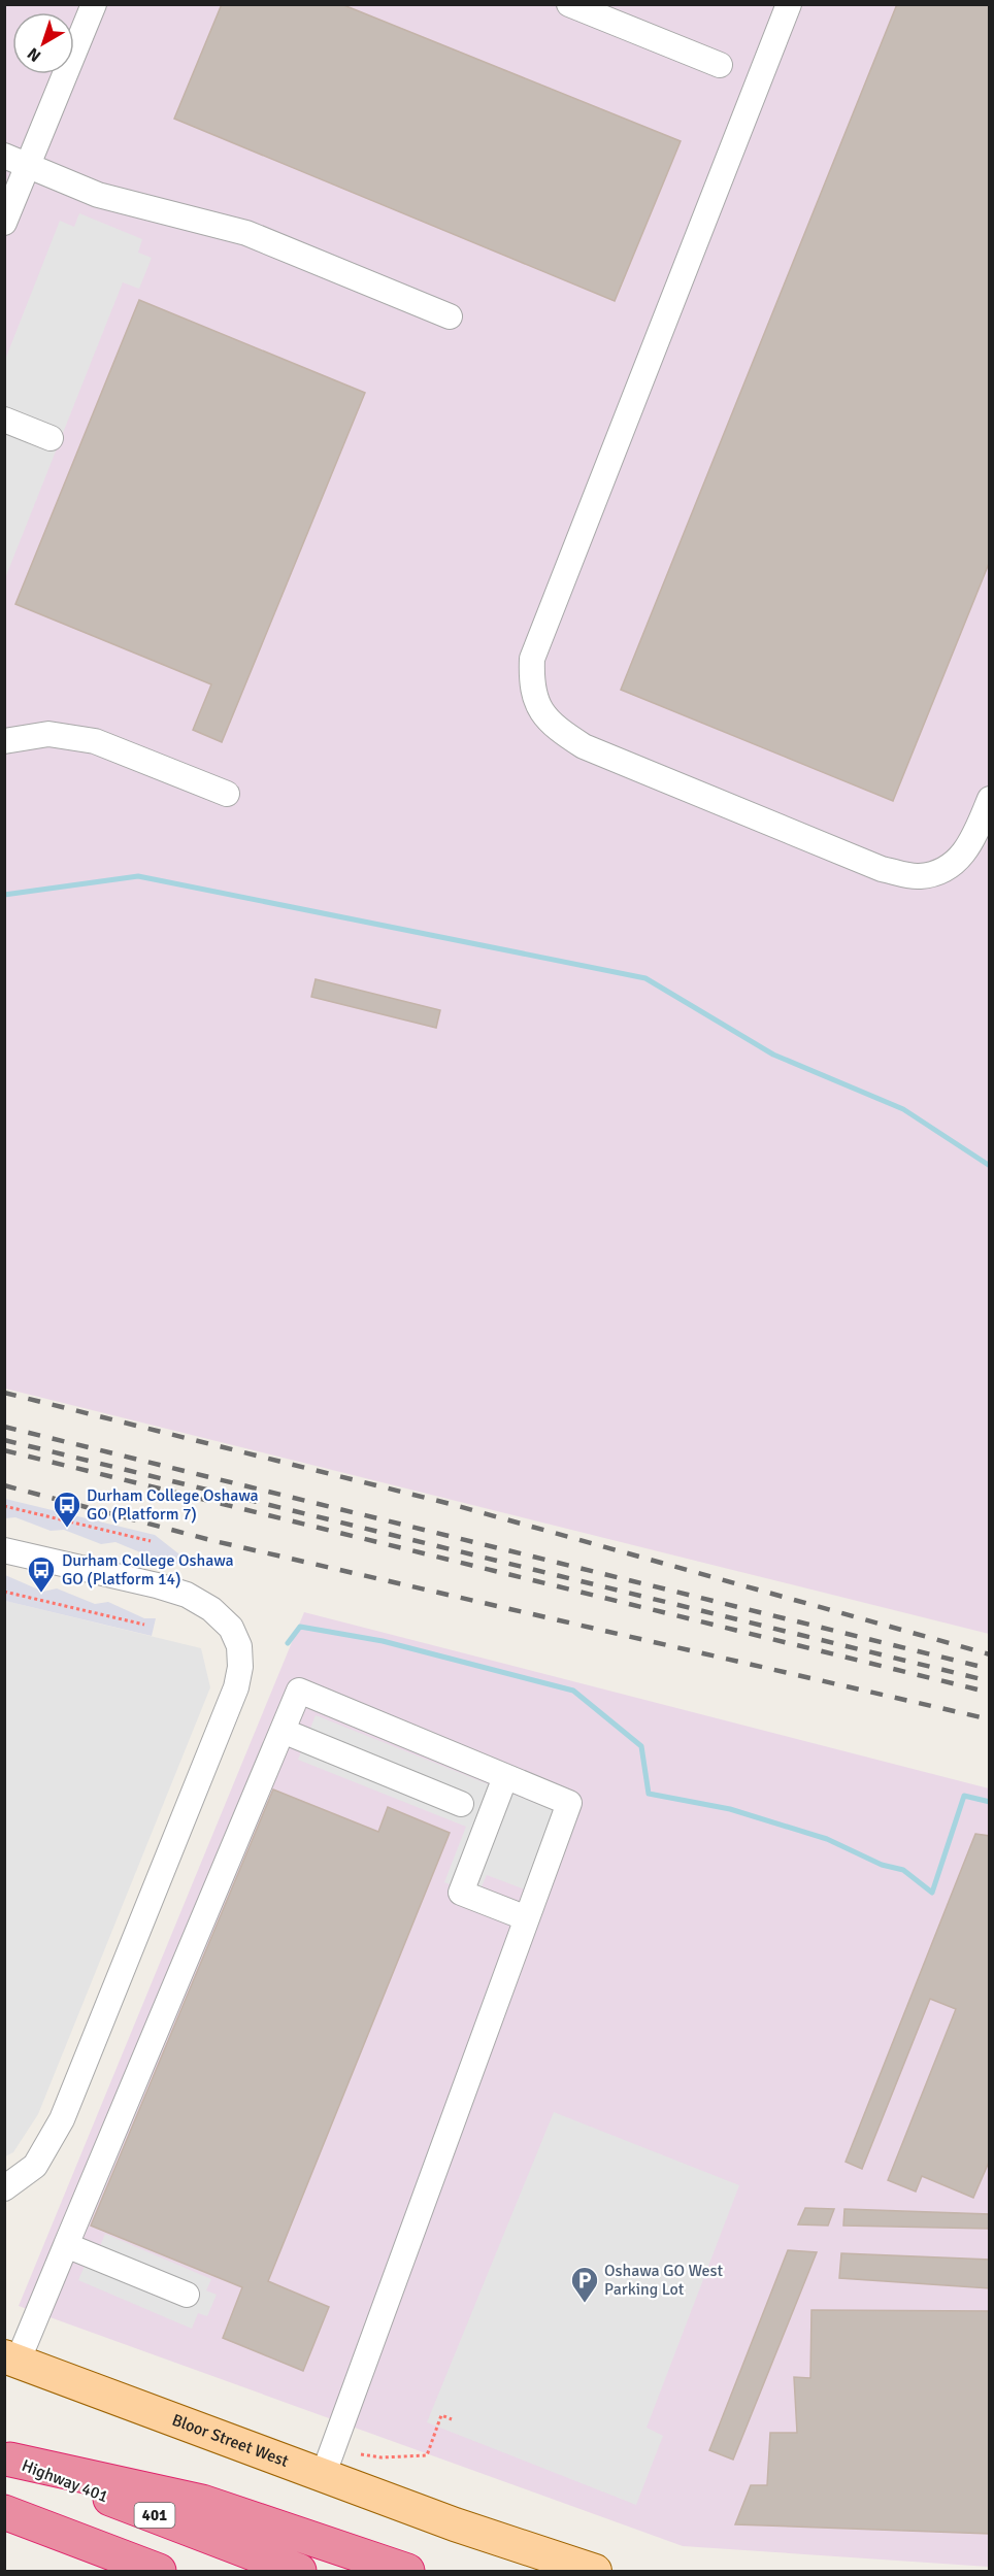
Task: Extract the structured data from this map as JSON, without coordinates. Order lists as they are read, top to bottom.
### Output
{
  "streets": {
    "highway": ["Highway 401", "401"],
    "main road": ["Bloor Street West"]
  },
  "places": {
    "bus stop": ["Durham College Oshawa GO (Platform 7)", "Durham College Oshawa GO (Platform 14)"],
    "parking": ["Oshawa GO West Parking Lot"]
  },
  "north": "bottom left"
}
